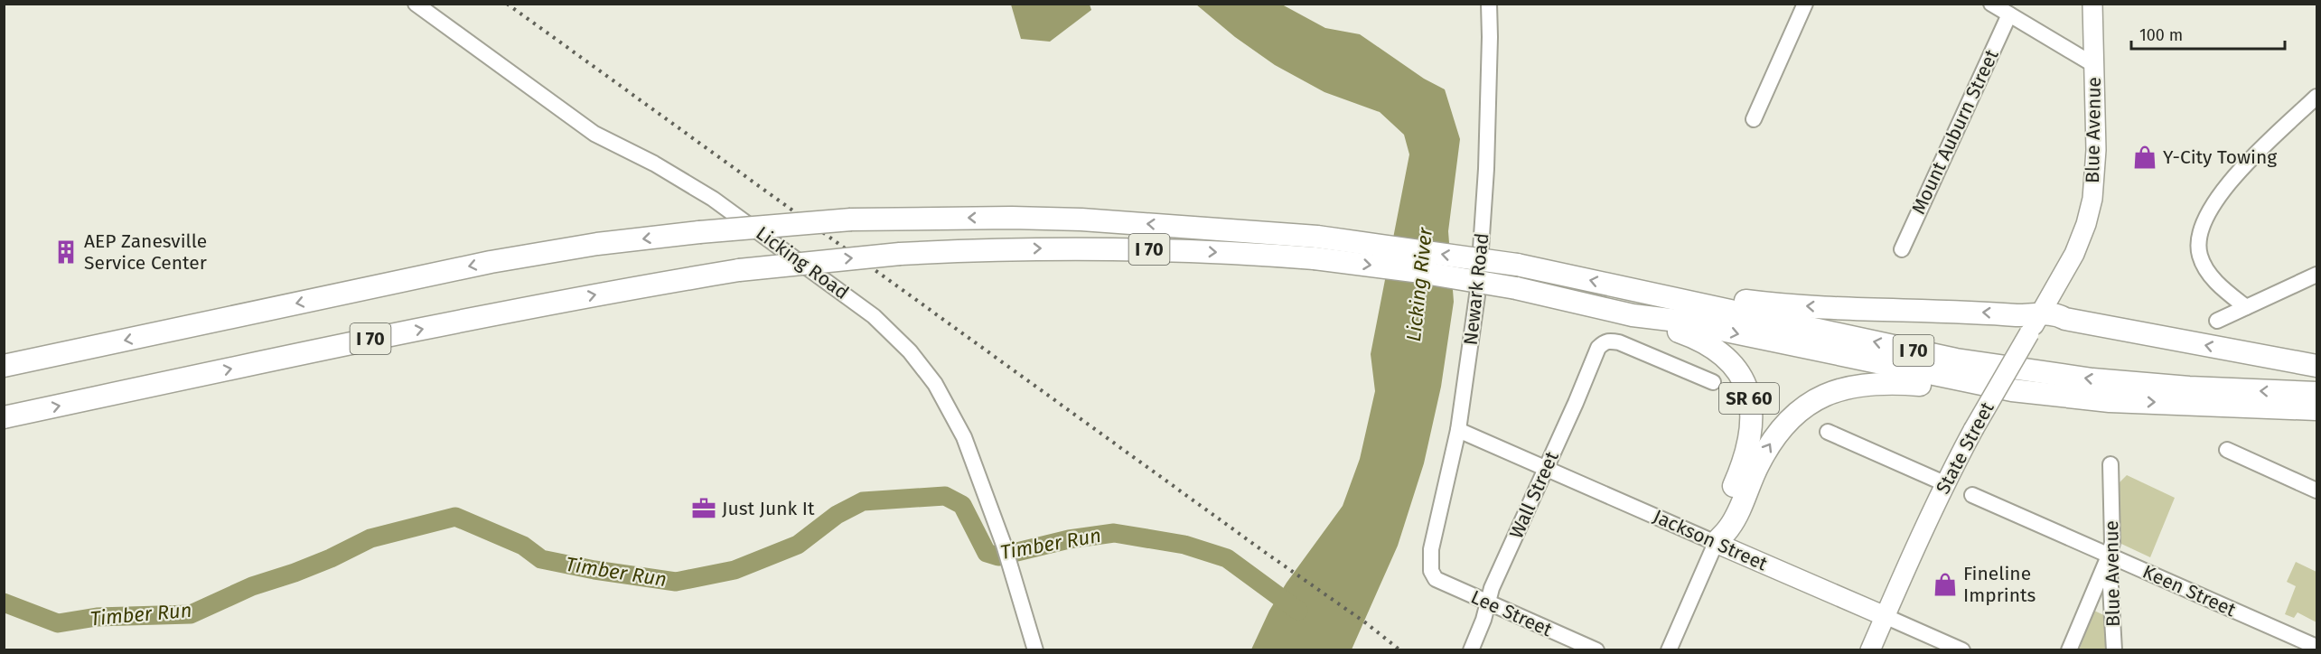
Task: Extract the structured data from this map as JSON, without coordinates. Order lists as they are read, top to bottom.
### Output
{
  "streets": {
    "highway": ["I 70", "SR 60"],
    "main road": ["Blue Avenue", "State Street", "Jackson Street"],
    "street": [
      "Mount Auburn Street",
      "Licking Road",
      "Newark Road",
      "Wall Street",
      "Keen Street",
      "Lee Street"
    ]
  },
  "crossings": [
    ["Blue Avenue", "State Street"],
    ["Blue Avenue", "Keen Street"],
    ["I 70", "SR 60"],
    ["Newark Road", "Jackson Street"],
    ["Newark Road", "Lee Street"],
    ["SR 60", "Jackson Street"],
    ["State Street", "Jackson Street"],
    ["Wall Street", "Jackson Street"],
    ["Wall Street", "Lee Street"]
  ],
  "water": ["Licking River", "Timber Run"],
  "places": {
    "shop": ["Y-City Towing", "Fineline Imprints"],
    "building": ["AEP Zanesville Service Center"],
    "office": ["Just Junk It"]
  },
  "scale_bar": "100 m"
}
